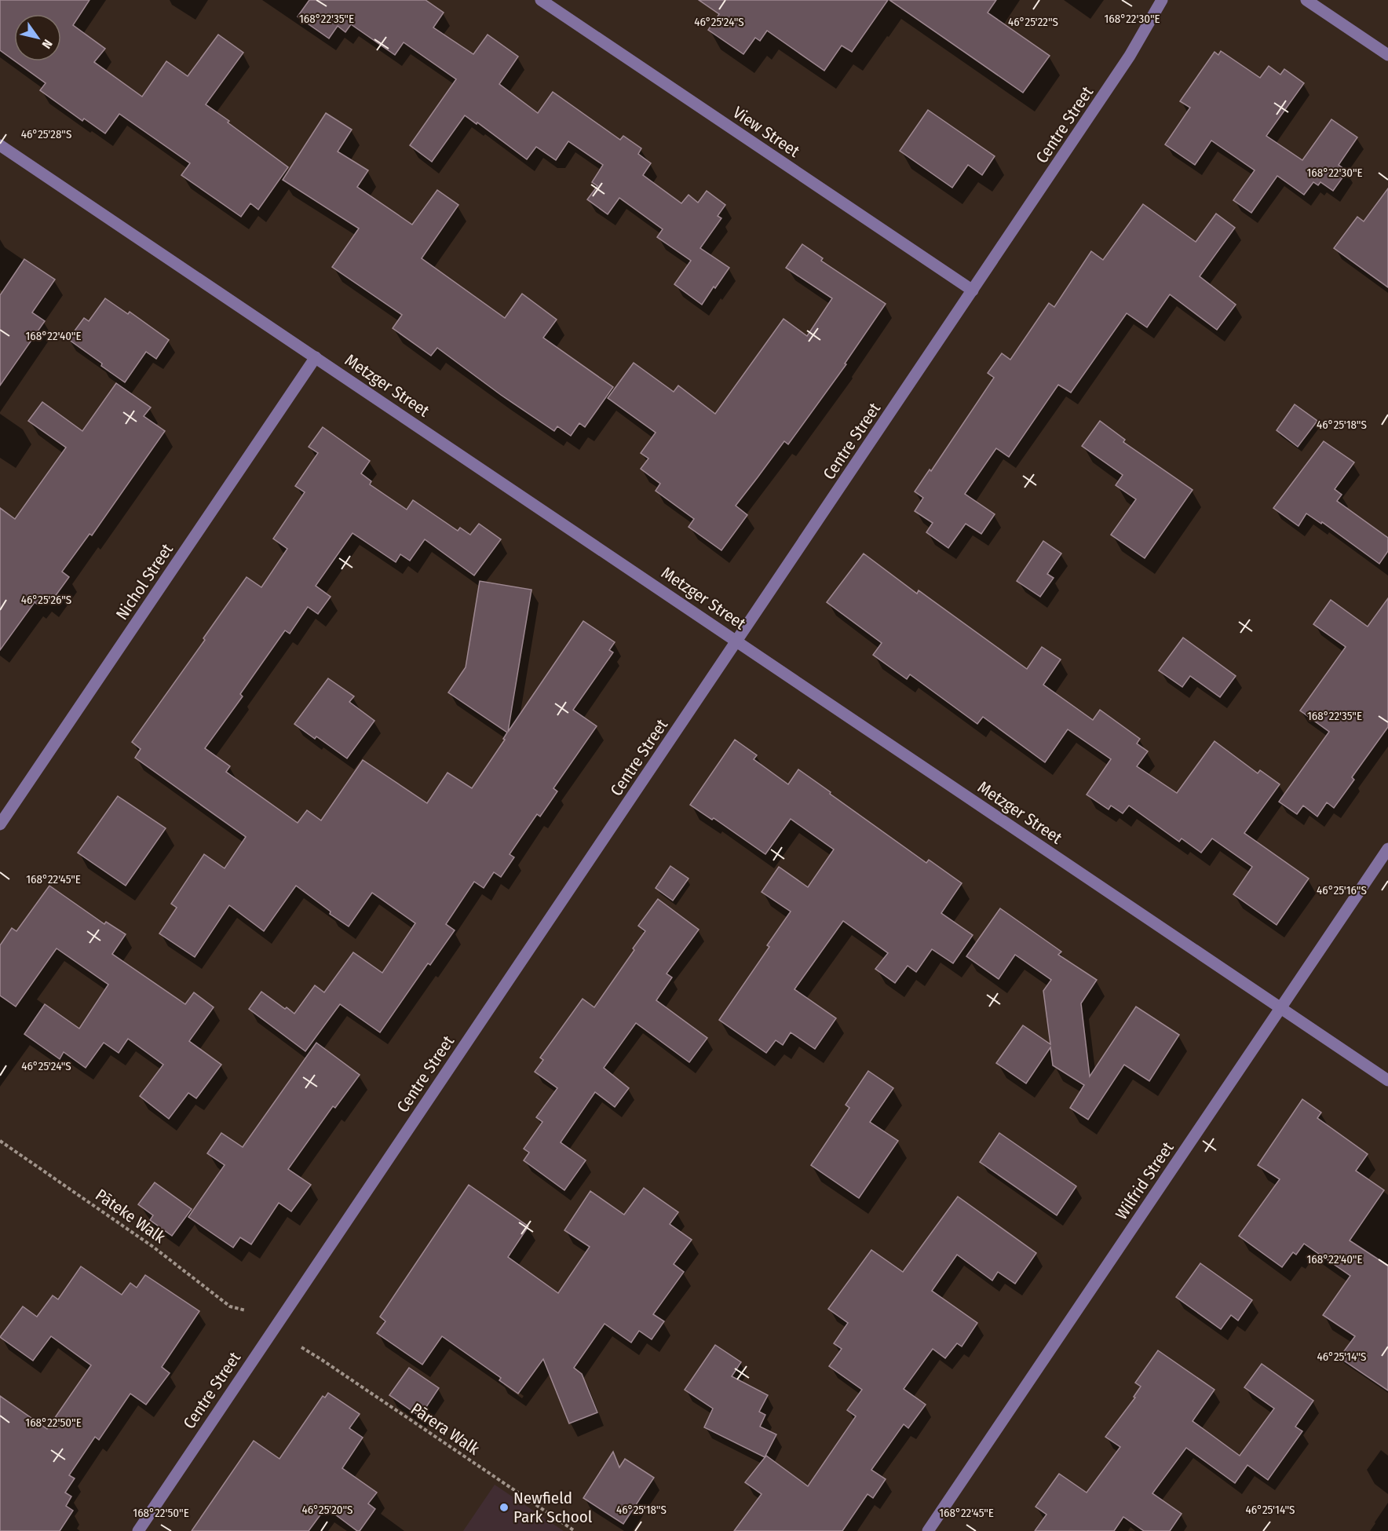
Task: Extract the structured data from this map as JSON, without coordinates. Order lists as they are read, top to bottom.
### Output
{
  "streets": {
    "street": [
      "Centre Street",
      "View Street",
      "Metzger Street",
      "Nichol Street",
      "Wilfrid Street"
    ],
    "path": ["Pāteke Walk", "Pārera Walk"]
  },
  "crossings": [
    ["Centre Street", "View Street"],
    ["Centre Street", "Metzger Street"],
    ["Metzger Street", "Nichol Street"],
    ["Metzger Street", "Wilfrid Street"]
  ],
  "places": ["Newfield Park School"],
  "north": "bottom right",
  "coordinates": [
    "168°22'35\"E",
    "168°22'30\"E",
    "46°25'24\"S",
    "46°25'22\"S",
    "46°25'28\"S",
    "168°22'40\"E",
    "46°25'18\"S",
    "46°25'26\"S",
    "168°22'45\"E",
    "46°25'16\"S",
    "46°25'14\"S",
    "168°22'50\"E",
    "46°25'20\"S"
  ]
}
